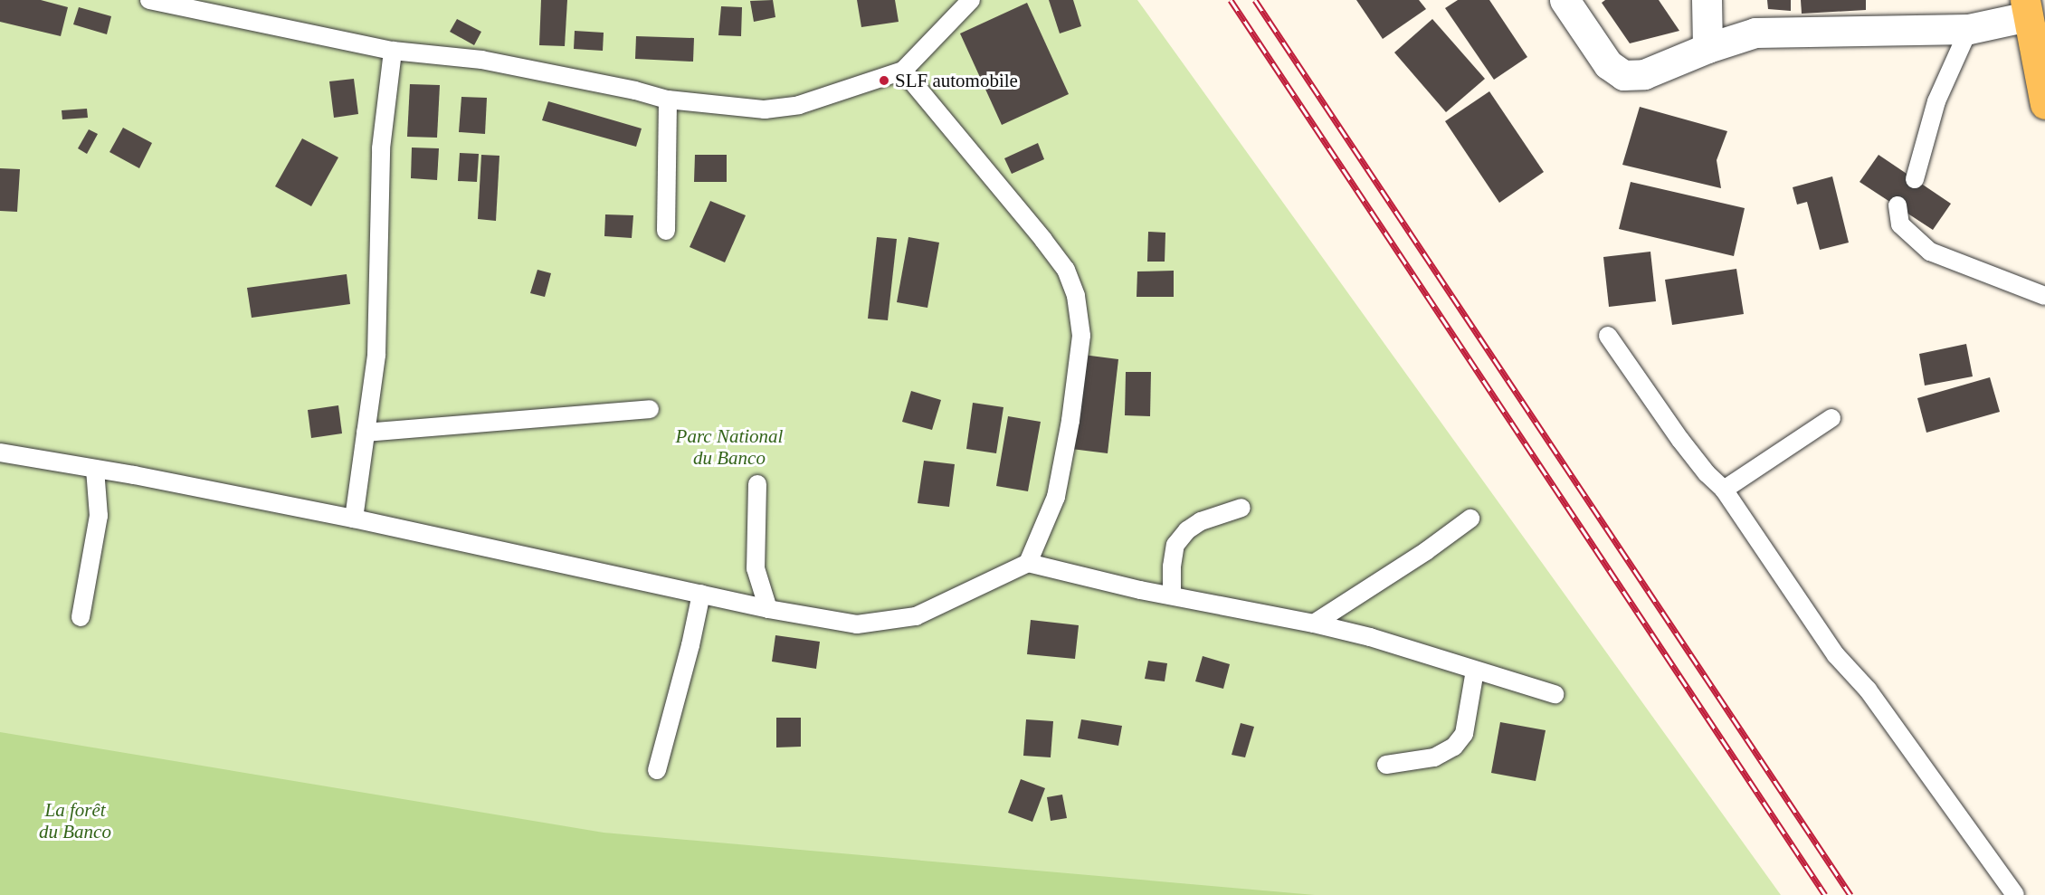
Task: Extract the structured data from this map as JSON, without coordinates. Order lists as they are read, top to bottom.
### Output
{
  "parks": ["Parc National du Banco", "La forêt du Banco"],
  "places": ["SLF automobile"]
}
